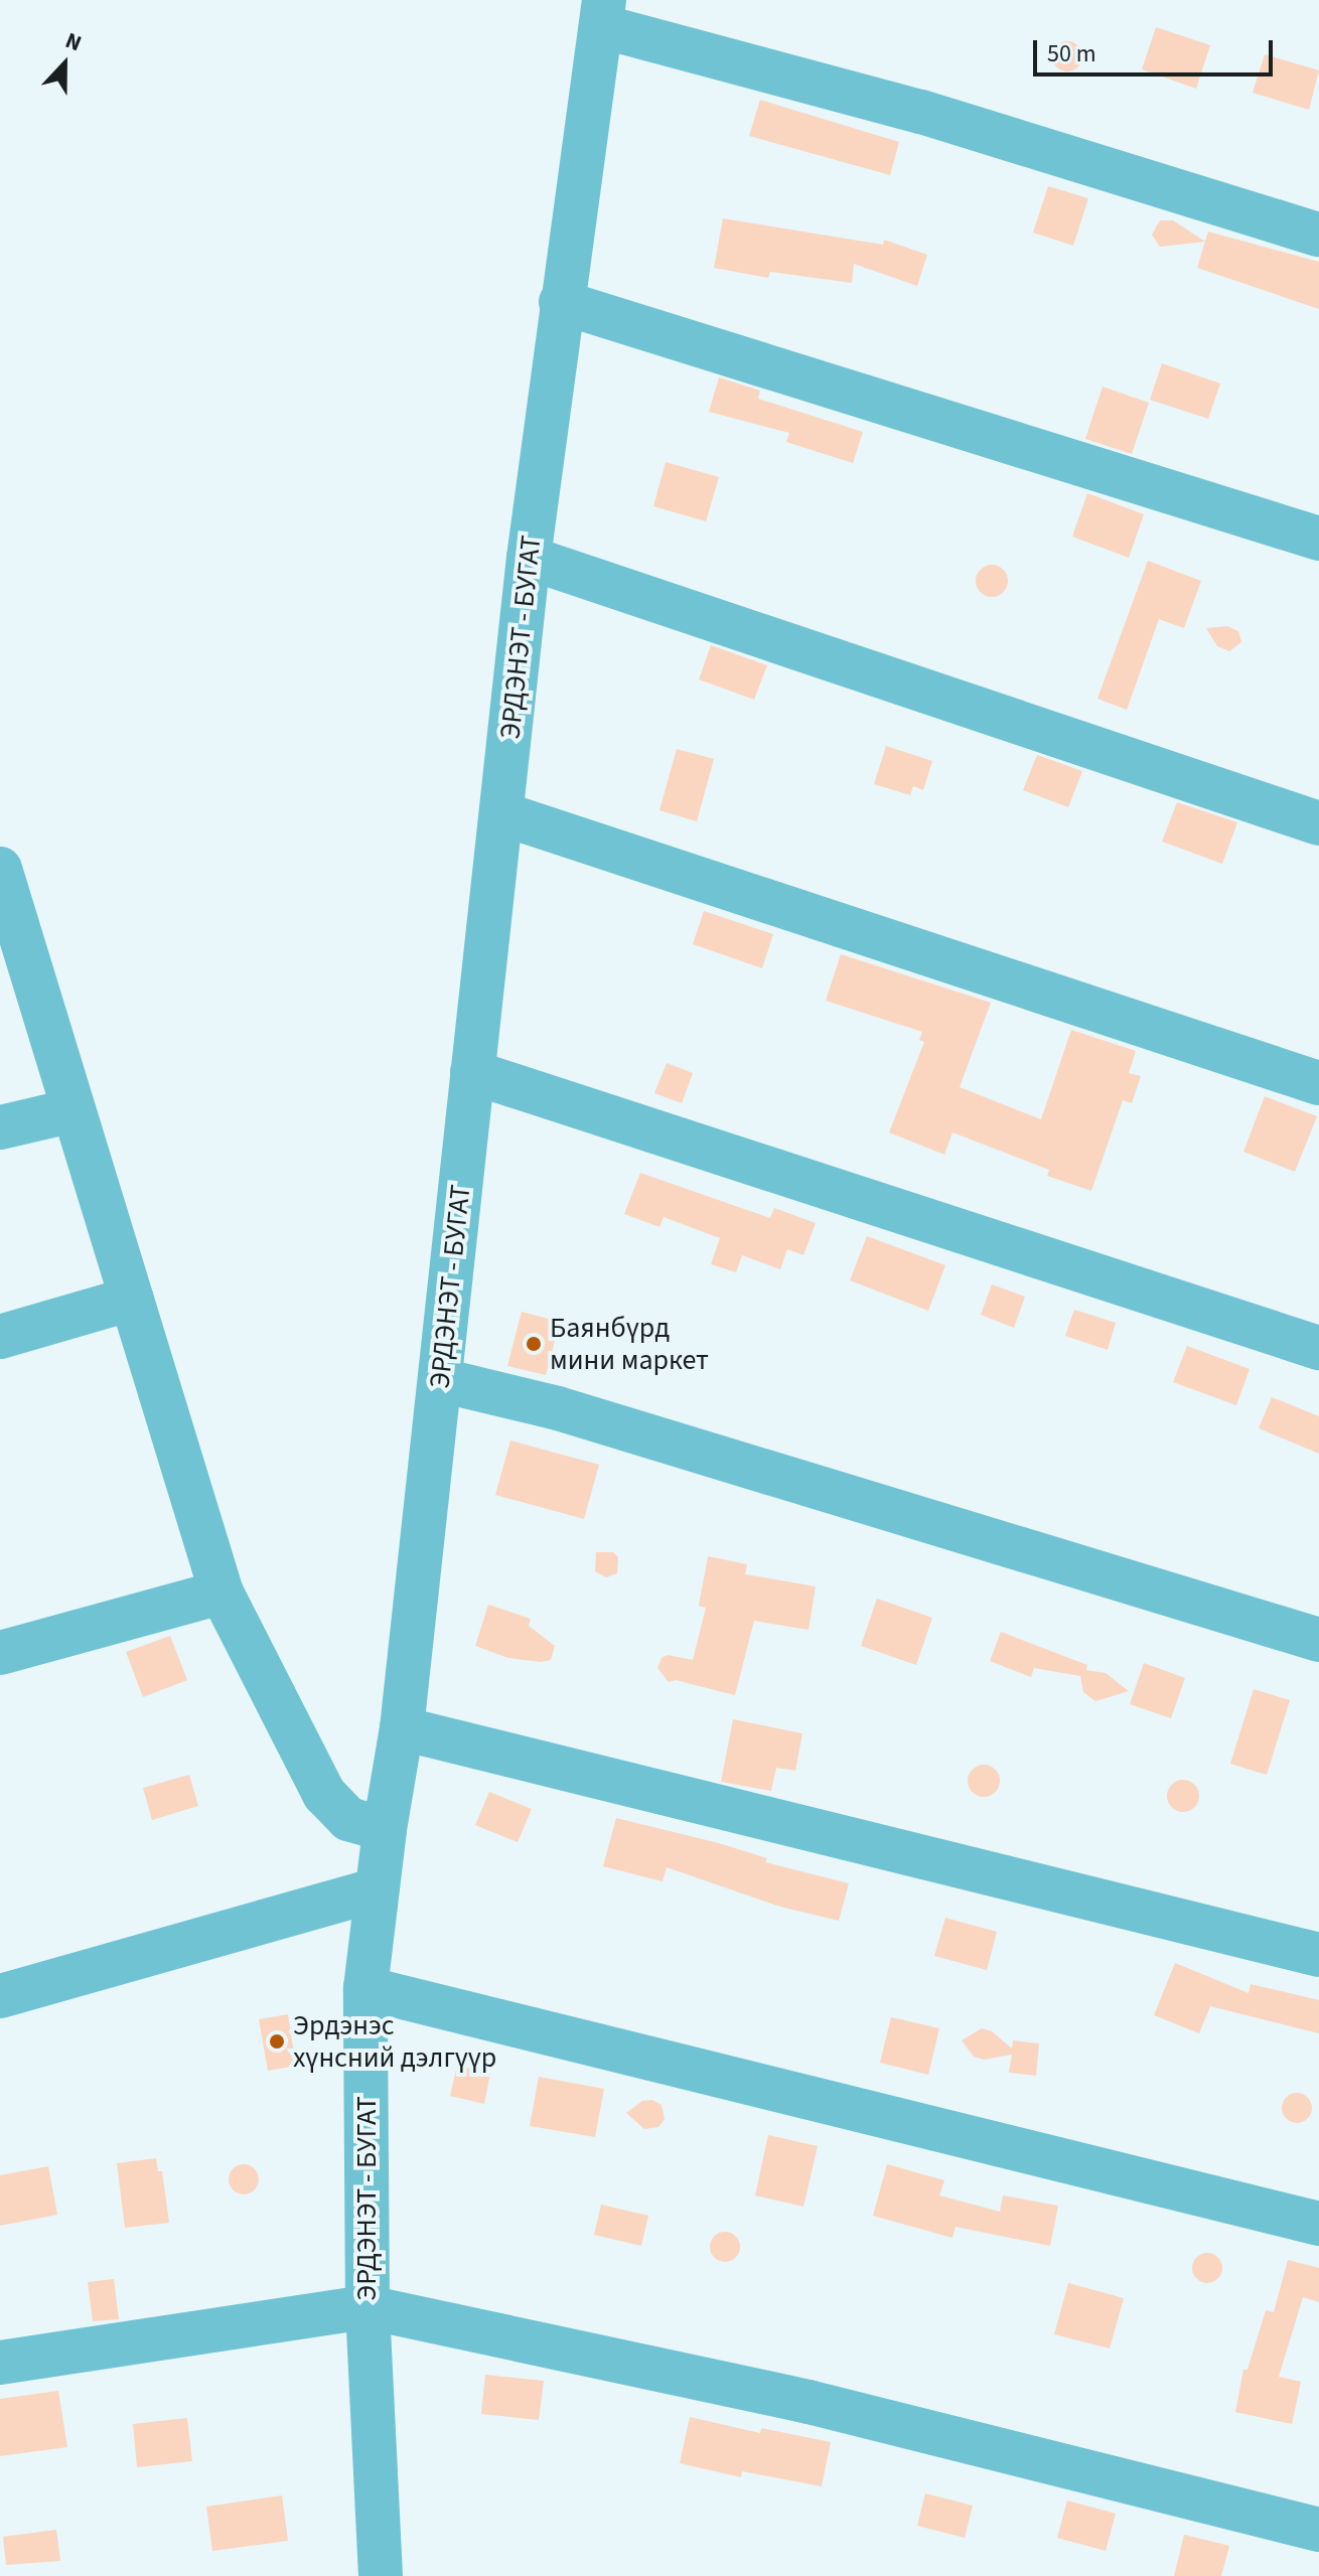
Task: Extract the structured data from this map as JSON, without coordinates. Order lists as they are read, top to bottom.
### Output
{
  "streets": {
    "street": ["ЭРДЭНЭТ - БУГАТ"]
  },
  "places": ["Баянбүрд мини маркет", "Эрдэнэс хүнсний дэлгүүр"],
  "scale_bar": "50 m",
  "north": "top"
}
